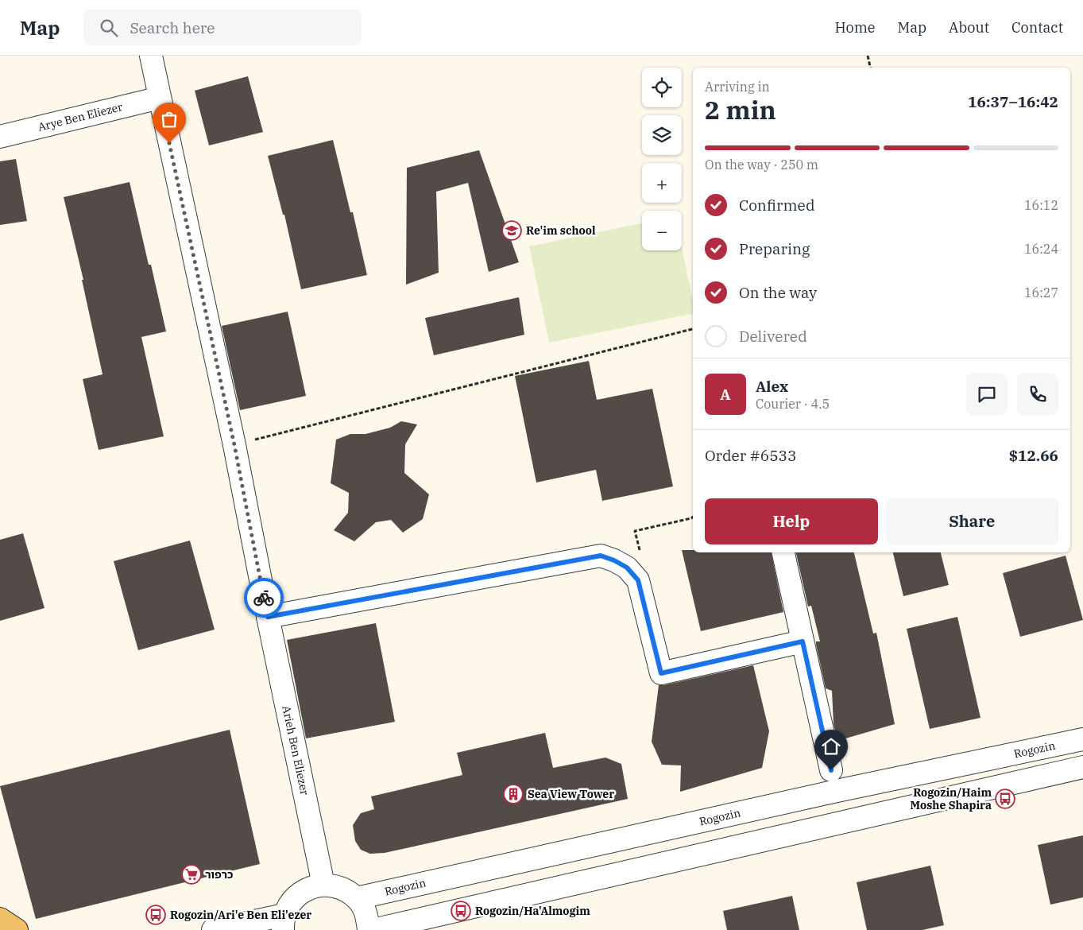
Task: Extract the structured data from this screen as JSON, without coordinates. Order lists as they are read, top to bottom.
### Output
{
  "streets": {
    "street": ["Arye Ben Eliezer", "Rogozin", "Arieh Ben Eliezer"]
  },
  "crossings": [
    ["Arye Ben Eliezer", "Arieh Ben Eliezer"]
  ],
  "places": {
    "school or university": ["Re'im school"],
    "building": ["Sea View Tower"],
    "bus stop": ["Rogozin/Haim Moshe Shapira", "Rogozin/Ha'Almogim", "Rogozin/Ari'e Ben Eli'ezer"],
    "supermarket": ["כרפור"]
  },
  "page": {
    "header": "Map",
    "search": "Search here",
    "nav": [
      "Home",
      "Map",
      "About",
      "Contact"
    ],
    "map_buttons": ["+", "−"],
    "heading": ["2 min", "Arriving in", "16:37–16:42"],
    "panel": [
      "Alex",
      "Courier · 4.5",
      "Order #6533",
      "$12.66"
    ],
    "bar": "On the way · 250 m",
    "list": [
      ["Confirmed", "16:12"],
      ["Preparing", "16:24"],
      ["On the way", "16:27"],
      "Delivered"
    ],
    "round": "A",
    "buttons": ["Help", "Share"]
  }
}
